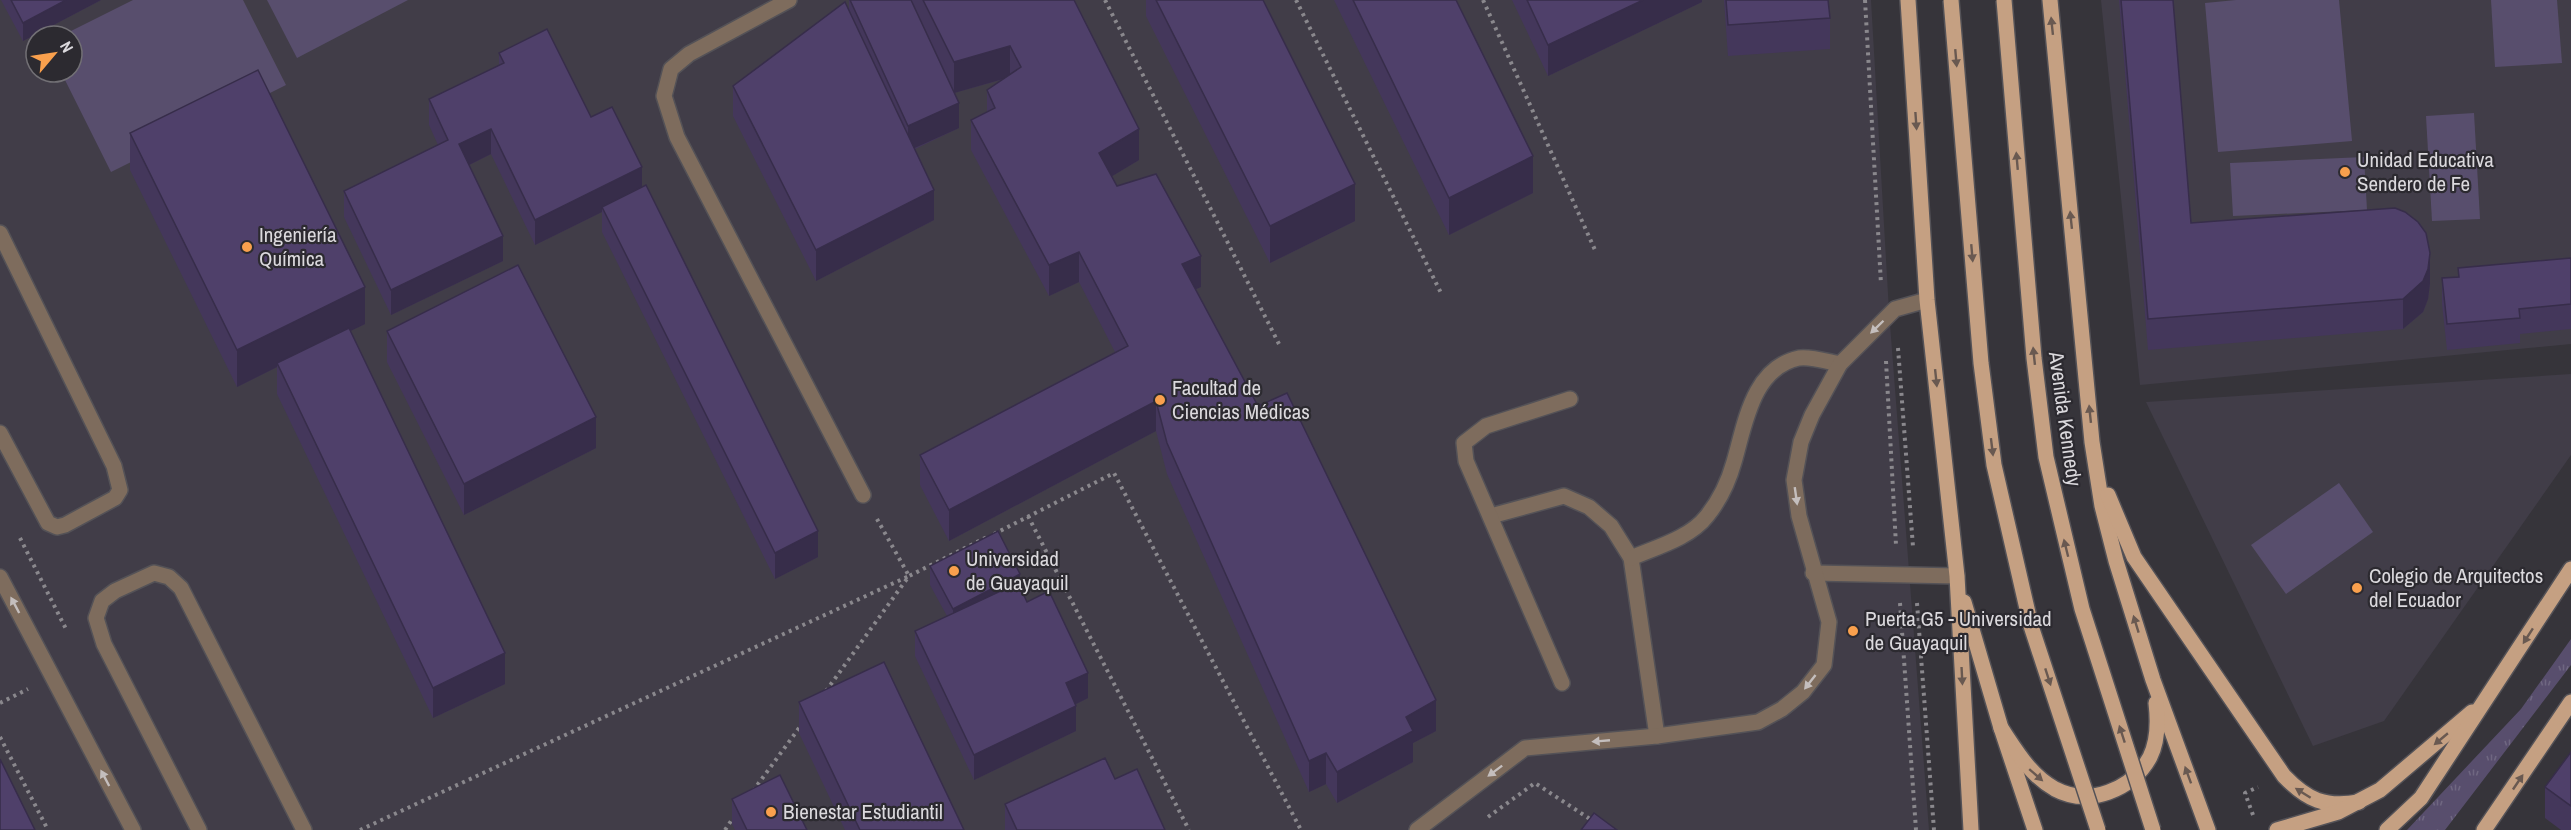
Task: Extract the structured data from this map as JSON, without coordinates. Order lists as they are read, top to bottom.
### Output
{
  "streets": {
    "main road": ["Avenida Kennedy"]
  },
  "places": [
    "Unidad Educativa Sendero de Fe",
    "Ingeniería Química",
    "Facultad de Ciencias Médicas",
    "Universidad de Guayaquil",
    "Colegio de Arquitectos del Ecuador",
    "Puerta G5 - Universidad de Guayaquil",
    "Bienestar Estudiantil"
  ],
  "north": "top right"
}
